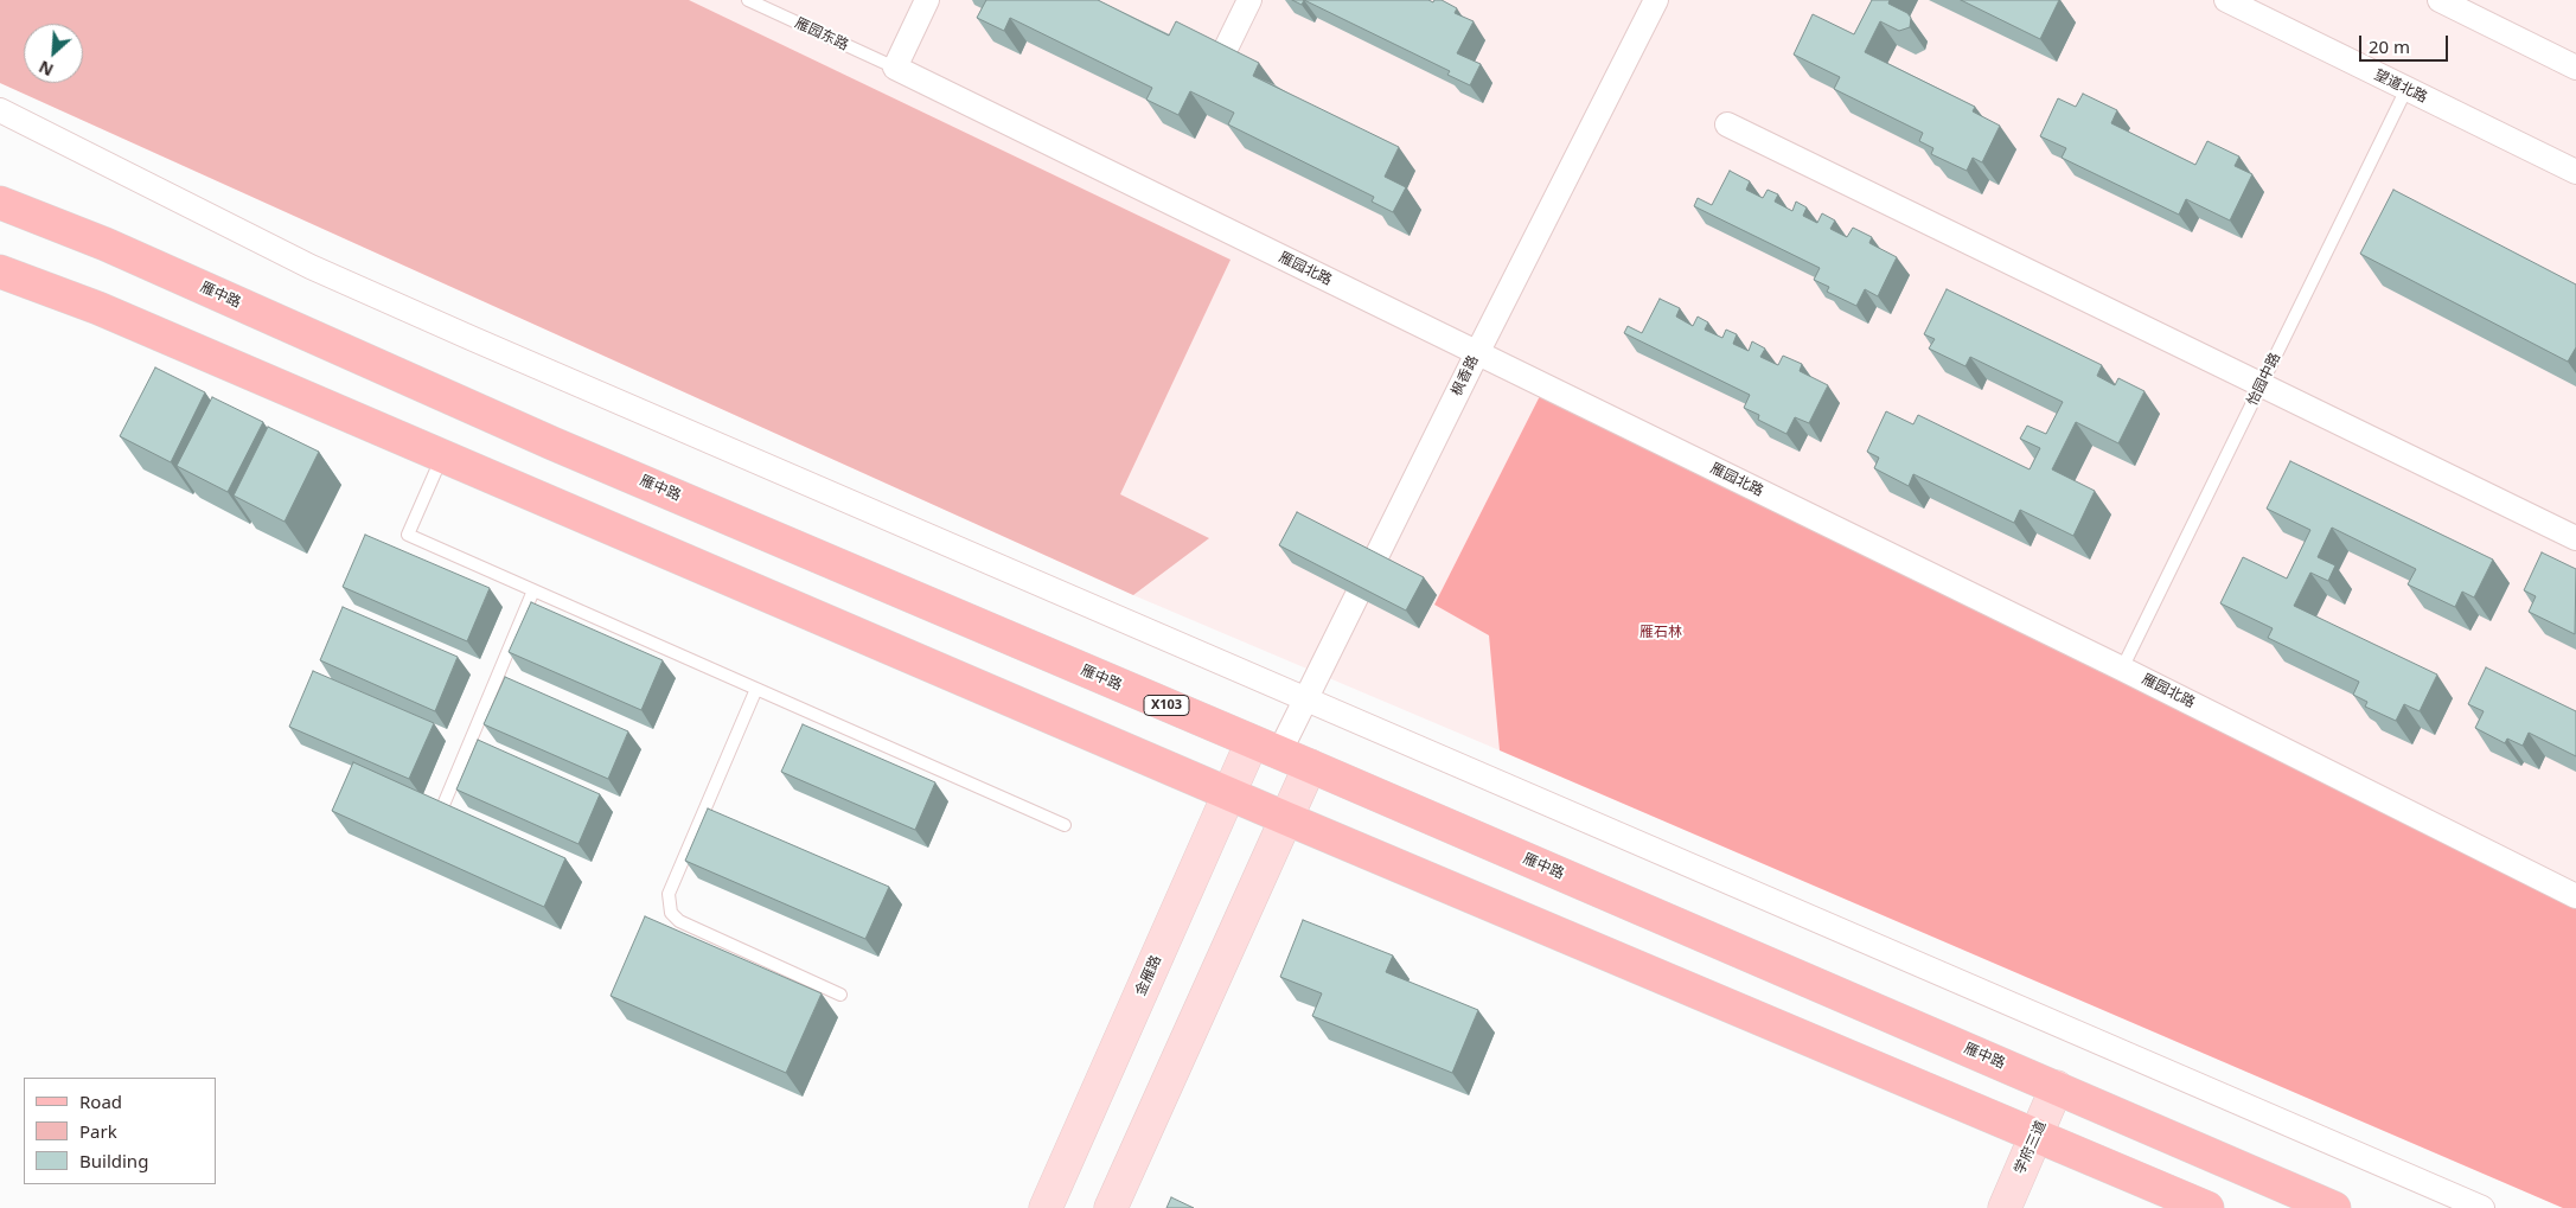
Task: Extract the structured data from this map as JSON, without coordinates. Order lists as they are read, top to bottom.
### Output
{
  "streets": {
    "main road": ["雁中路", "X103"],
    "street": [
      "望道北路",
      "雁园北路",
      "枫香路",
      "金雁路",
      "学府三道"
    ],
    "lane": ["雁园东路", "怡园中路"]
  },
  "crossings": [
    ["雁园东路", "雁园北路"],
    ["望道北路", "怡园中路"],
    ["雁园北路", "枫香路"],
    ["雁园北路", "怡园中路"],
    ["雁中路", "枫香路"],
    ["雁中路", "金雁路"],
    ["雁中路", "学府三道"],
    ["枫香路", "金雁路"]
  ],
  "parks": ["雁石林"],
  "legend": ["Road", "Park", "Building"],
  "scale_bar": "20 m",
  "north": "bottom left"
}
